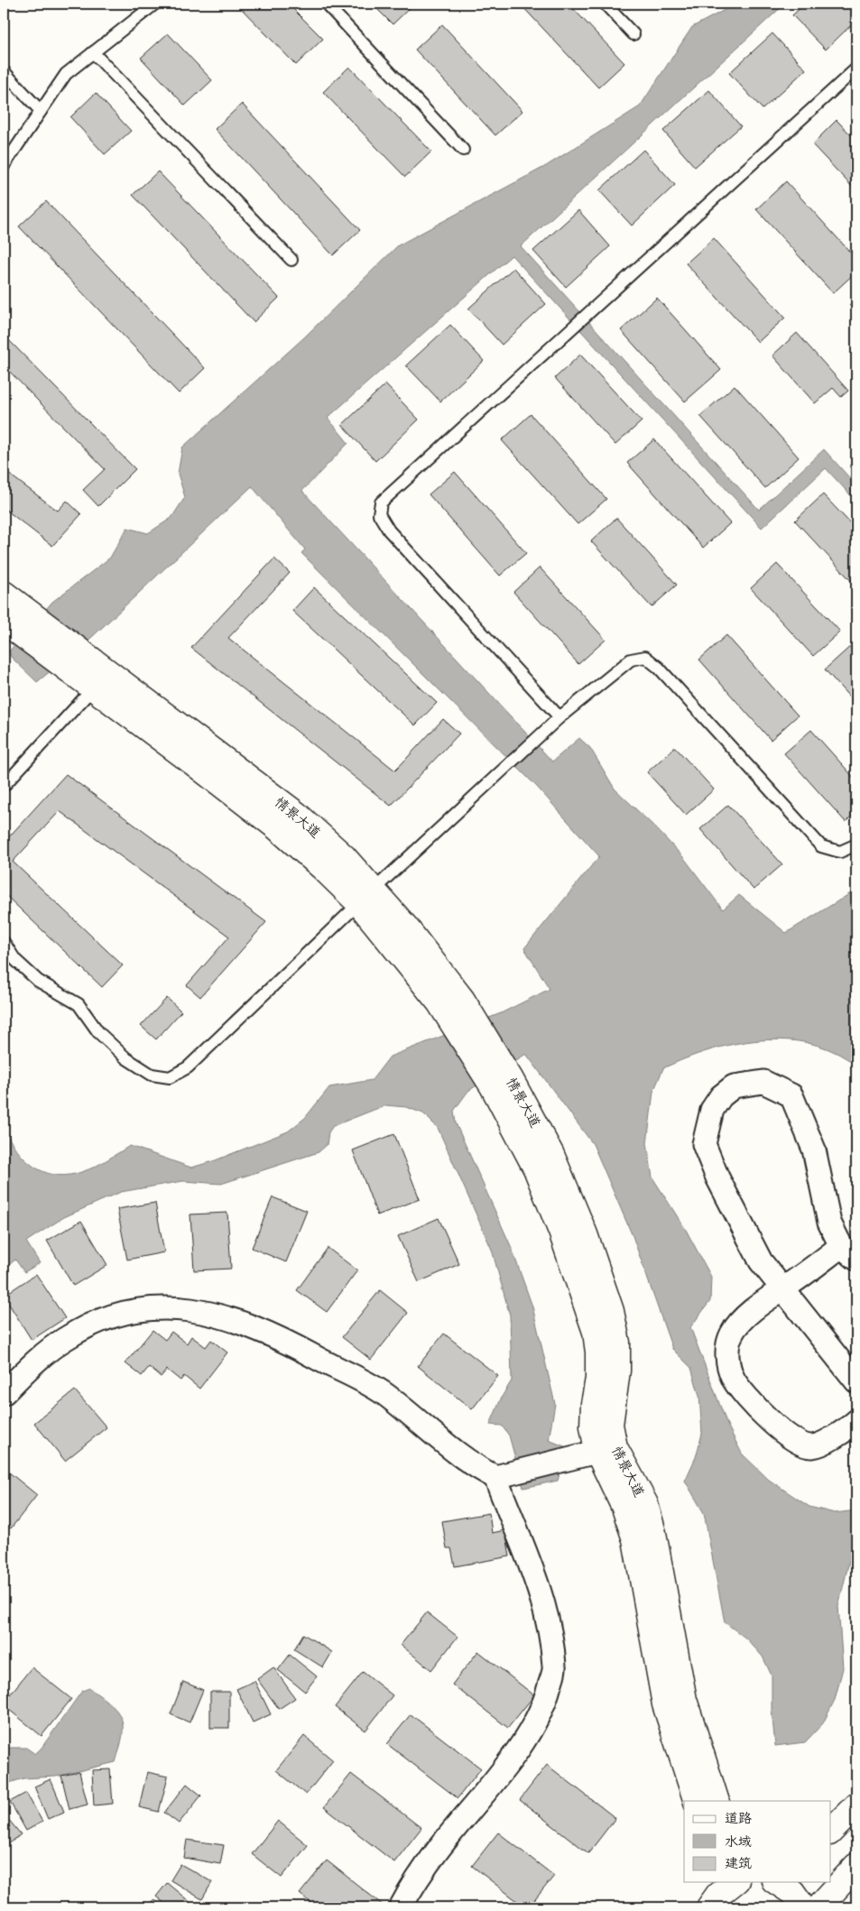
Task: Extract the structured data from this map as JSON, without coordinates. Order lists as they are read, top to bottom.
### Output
{
  "streets": {
    "street": ["情景大道"]
  },
  "legend": ["道路", "水域", "建筑"]
}
